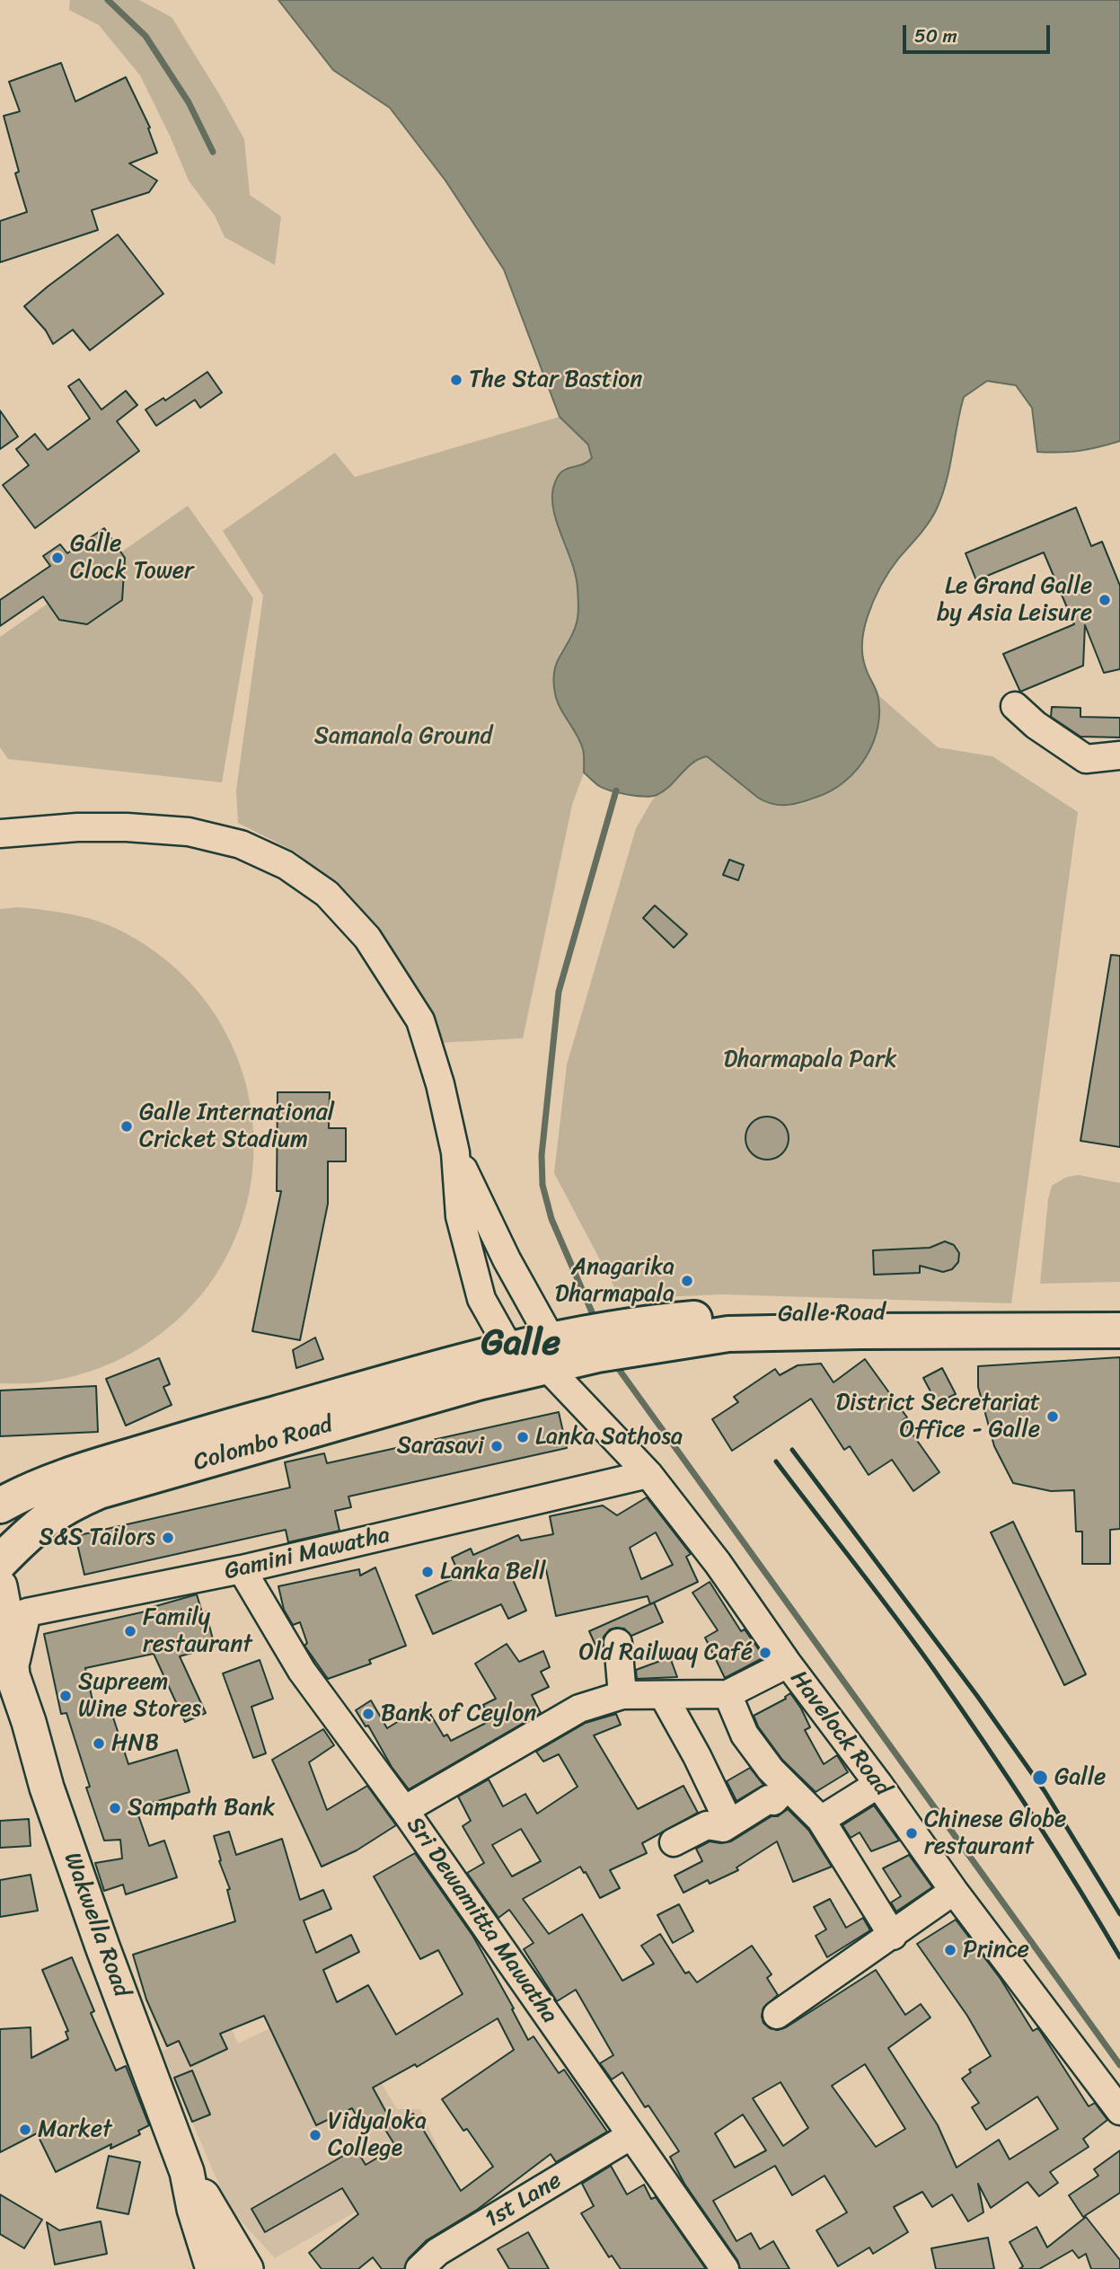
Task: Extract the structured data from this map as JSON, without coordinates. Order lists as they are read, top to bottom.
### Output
{
  "streets": {
    "highway": ["Galle Road", "Colombo Road"],
    "main road": ["Wakwella Road"],
    "street": [
      "Gamini Mawatha",
      "Havelock Road",
      "Sri Dewamitta Mawatha",
      "1st Lane"
    ]
  },
  "crossings": [
    ["Galle Road", "Colombo Road"],
    ["Galle Road", "Havelock Road"],
    ["Colombo Road", "Havelock Road"],
    ["Gamini Mawatha", "Havelock Road"],
    ["Gamini Mawatha", "Sri Dewamitta Mawatha"],
    ["Gamini Mawatha", "Wakwella Road"],
    ["Sri Dewamitta Mawatha", "1st Lane"]
  ],
  "districts": ["Galle"],
  "parks": ["Samanala Ground", "Dharmapala Park"],
  "places": [
    "The Star Bastion",
    "Galle Clock Tower",
    "Le Grand Galle by Asia Leisure",
    "Galle International Cricket Stadium",
    "Anagarika Dharmapala",
    "District Secretariat Office - Galle",
    "Lanka Sathosa",
    "Sarasavi",
    "S&S Tailors",
    "Lanka Bell",
    "Family restaurant",
    "Old Railway Café",
    "Supreem Wine Stores",
    "Bank of Ceylon",
    "HNB",
    "Galle",
    "Sampath Bank",
    "Chinese Globe restaurant",
    "Prince",
    "Market",
    "Vidyaloka College"
  ],
  "scale_bar": "50 m"
}
